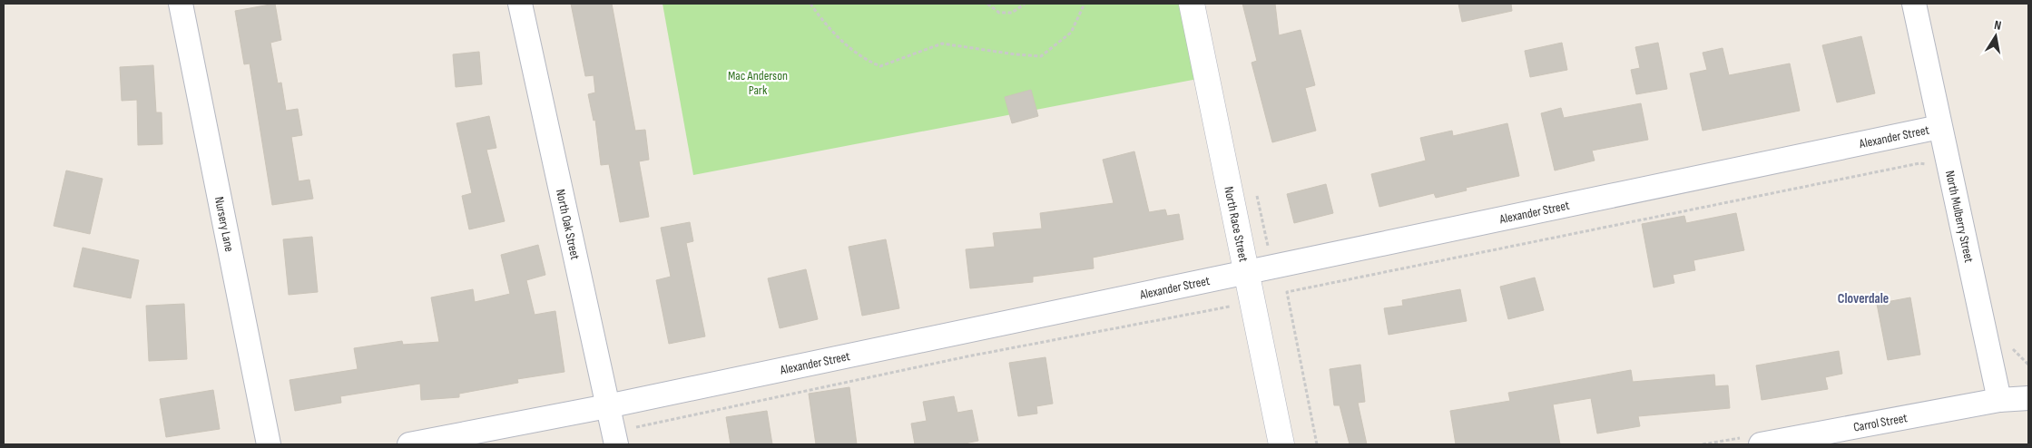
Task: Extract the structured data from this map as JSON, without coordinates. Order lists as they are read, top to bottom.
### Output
{
  "streets": {
    "street": [
      "Alexander Street",
      "North Mulberry Street",
      "Nursery Lane",
      "North Oak Street",
      "North Race Street",
      "Carrol Street"
    ]
  },
  "crossings": [
    ["Alexander Street", "North Mulberry Street"],
    ["Alexander Street", "North Oak Street"],
    ["Alexander Street", "North Race Street"],
    ["North Mulberry Street", "Carrol Street"]
  ],
  "districts": ["Cloverdale"],
  "parks": ["Mac Anderson Park"],
  "north": "top"
}
